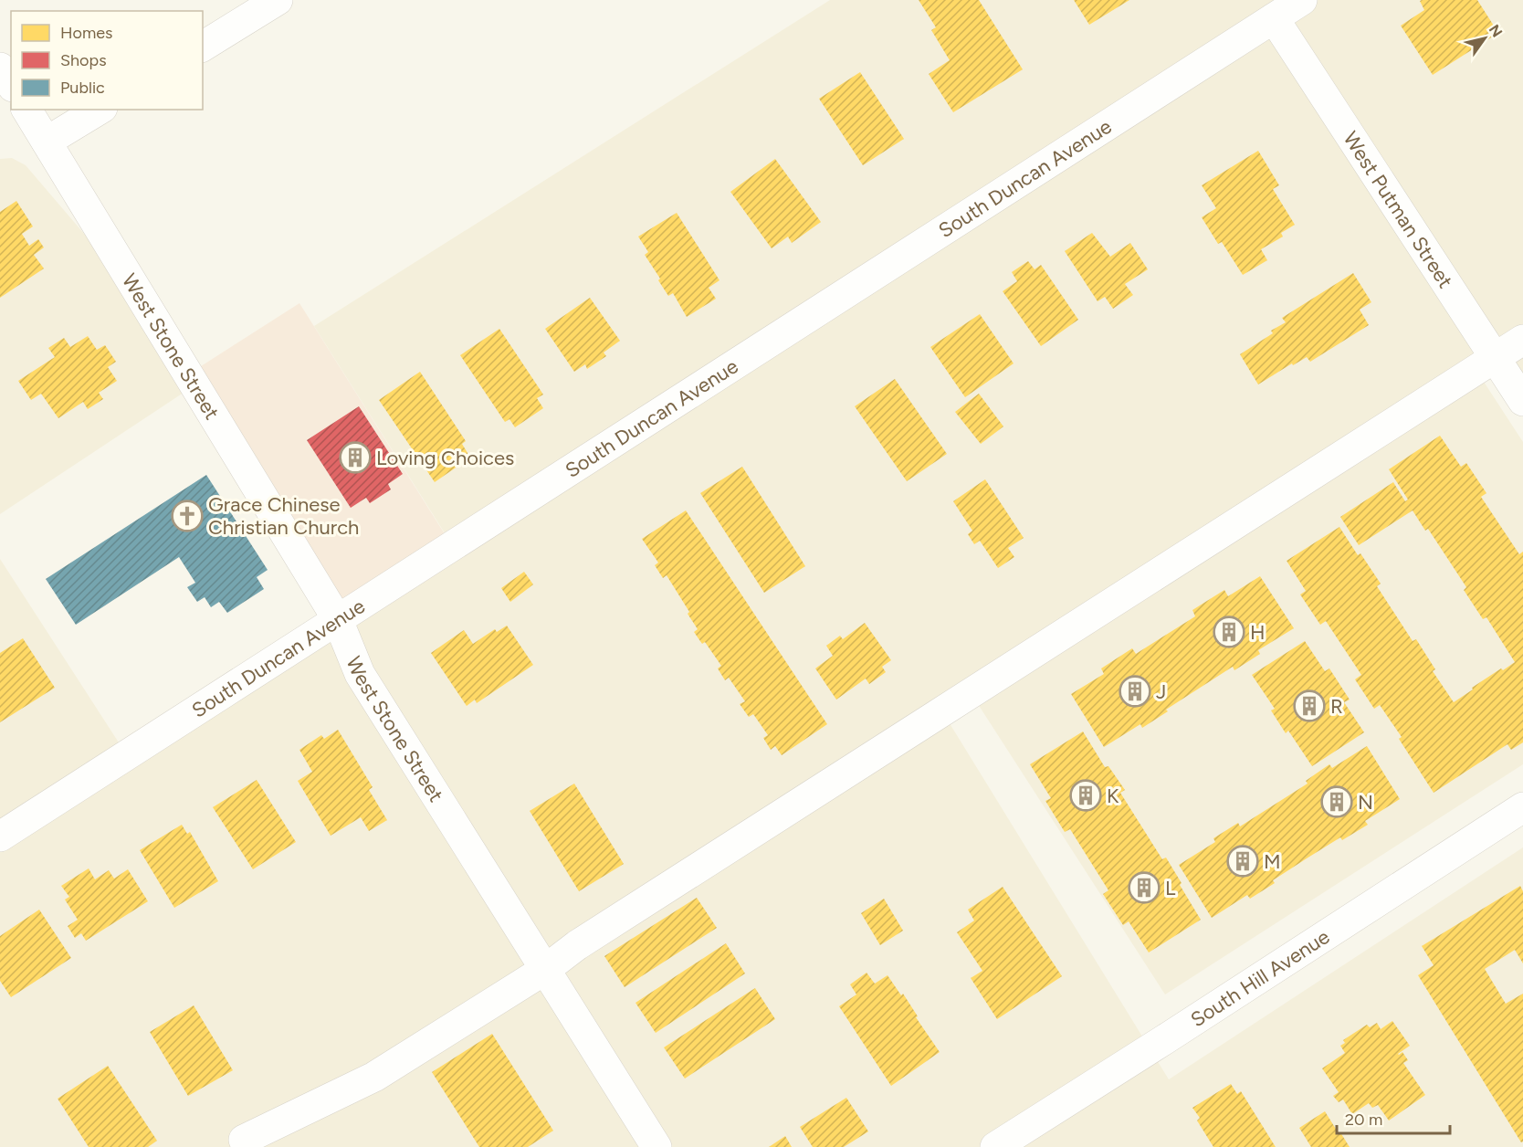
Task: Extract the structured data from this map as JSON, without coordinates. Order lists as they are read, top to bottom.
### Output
{
  "streets": {
    "street": [
      "South Duncan Avenue",
      "West Putman Street",
      "West Stone Street",
      "South Hill Avenue"
    ]
  },
  "crossings": [
    ["South Duncan Avenue", "West Putman Street"],
    ["South Duncan Avenue", "West Stone Street"]
  ],
  "places": {
    "building": [
      "Loving Choices",
      "H",
      "J",
      "R",
      "K",
      "N",
      "M",
      "L"
    ],
    "church": ["Grace Chinese Christian Church"]
  },
  "legend": ["Homes", "Shops", "Public"],
  "scale_bar": "20 m",
  "north": "top right"
}
